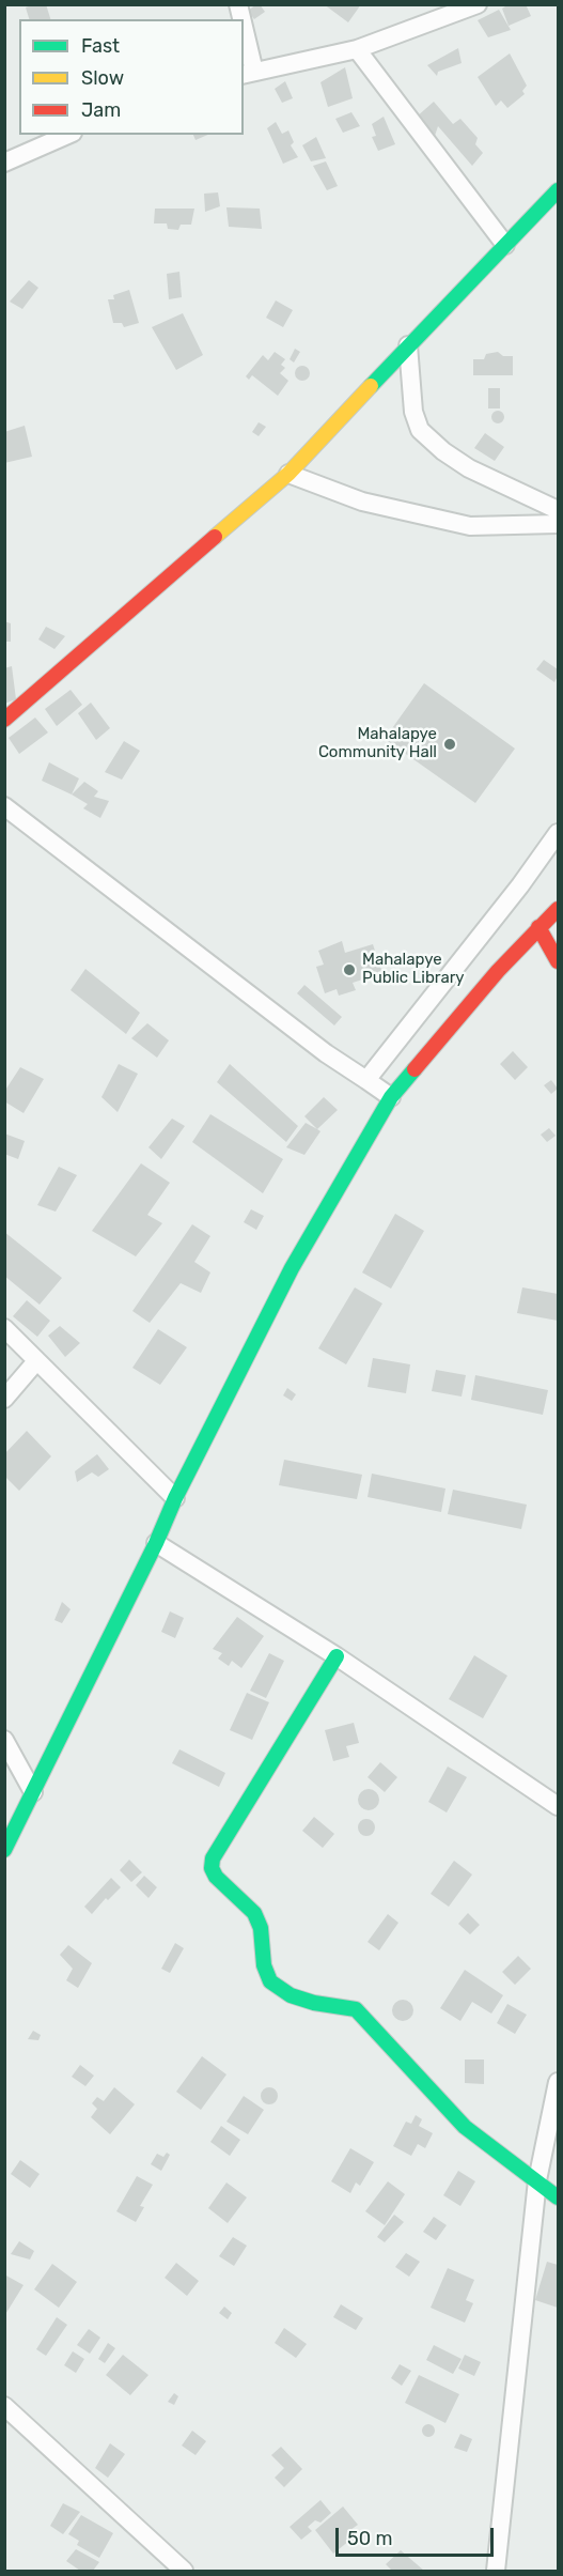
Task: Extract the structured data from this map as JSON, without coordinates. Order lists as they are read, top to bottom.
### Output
{
  "places": ["Mahalapye Community Hall", "Mahalapye Public Library"],
  "legend": ["Fast", "Slow", "Jam"],
  "scale_bar": "50 m"
}
